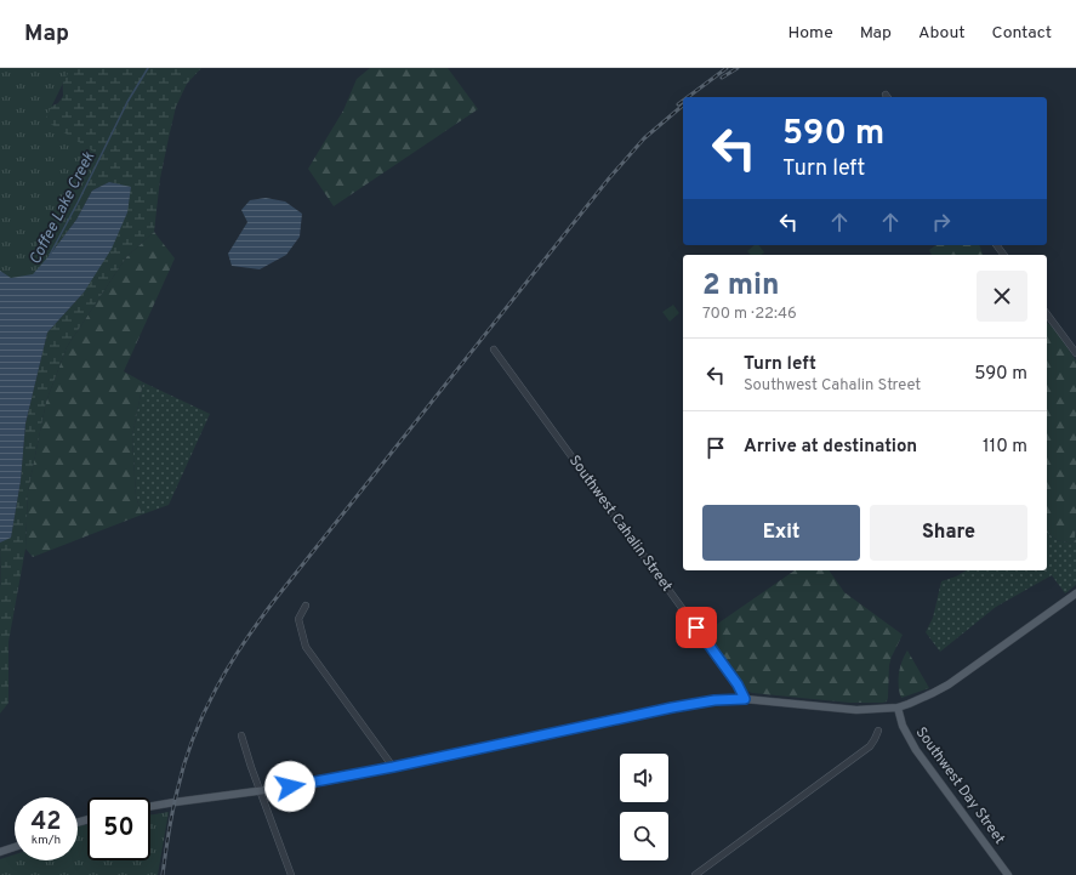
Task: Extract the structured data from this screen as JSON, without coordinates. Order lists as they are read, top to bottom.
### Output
{
  "streets": {
    "main road": ["Southwest Day Street"],
    "street": ["Southwest Cahalin Street"]
  },
  "water": ["Coffee Lake Creek"],
  "page": {
    "header": "Map",
    "nav": [
      "Home",
      "Map",
      "About",
      "Contact"
    ],
    "turn": ["590 m", "Turn left"],
    "heading": ["2 min", "700 m · 22:46"],
    "list": [
      {
        "name": "Turn left",
        "note": "Southwest Cahalin Street",
        "value": "590 m"
      },
      {
        "name": "Arrive at destination",
        "value": "110 m"
      }
    ],
    "buttons": ["Exit", "Share"],
    "speed": "42 km/h",
    "limit": "50"
  }
}
